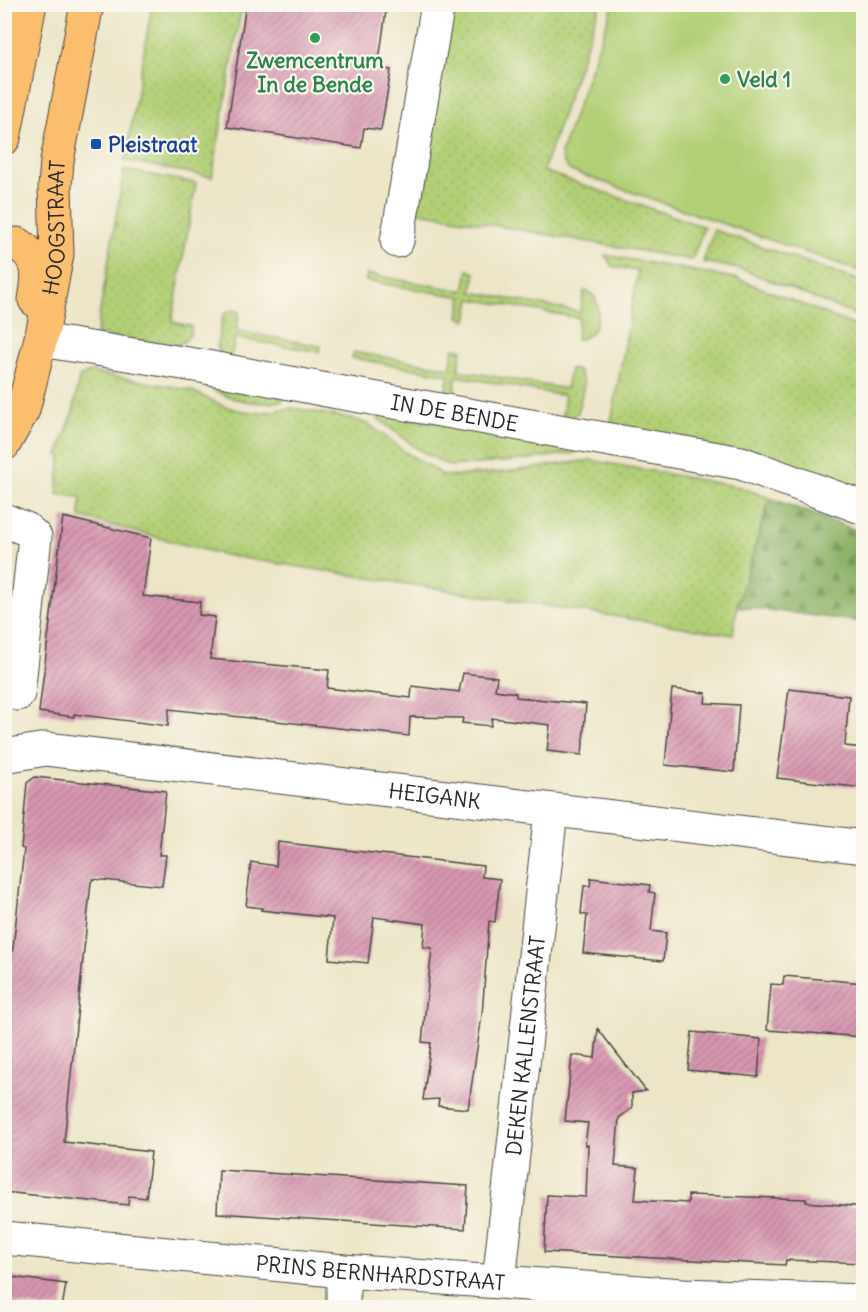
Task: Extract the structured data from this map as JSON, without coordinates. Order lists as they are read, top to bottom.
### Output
{
  "streets": {
    "main road": ["HOOGSTRAAT"],
    "street": [
      "IN DE BENDE",
      "HEIGANK",
      "DEKEN KALLENSTRAAT",
      "PRINS BERNHARDSTRAAT"
    ]
  },
  "crossings": [
    ["HOOGSTRAAT", "IN DE BENDE"],
    ["HEIGANK", "DEKEN KALLENSTRAAT"],
    ["DEKEN KALLENSTRAAT", "PRINS BERNHARDSTRAAT"]
  ],
  "places": {
    "other": ["Zwemcentrum In de Bende", "Veld 1"],
    "transit": ["Pleistraat"]
  }
}
